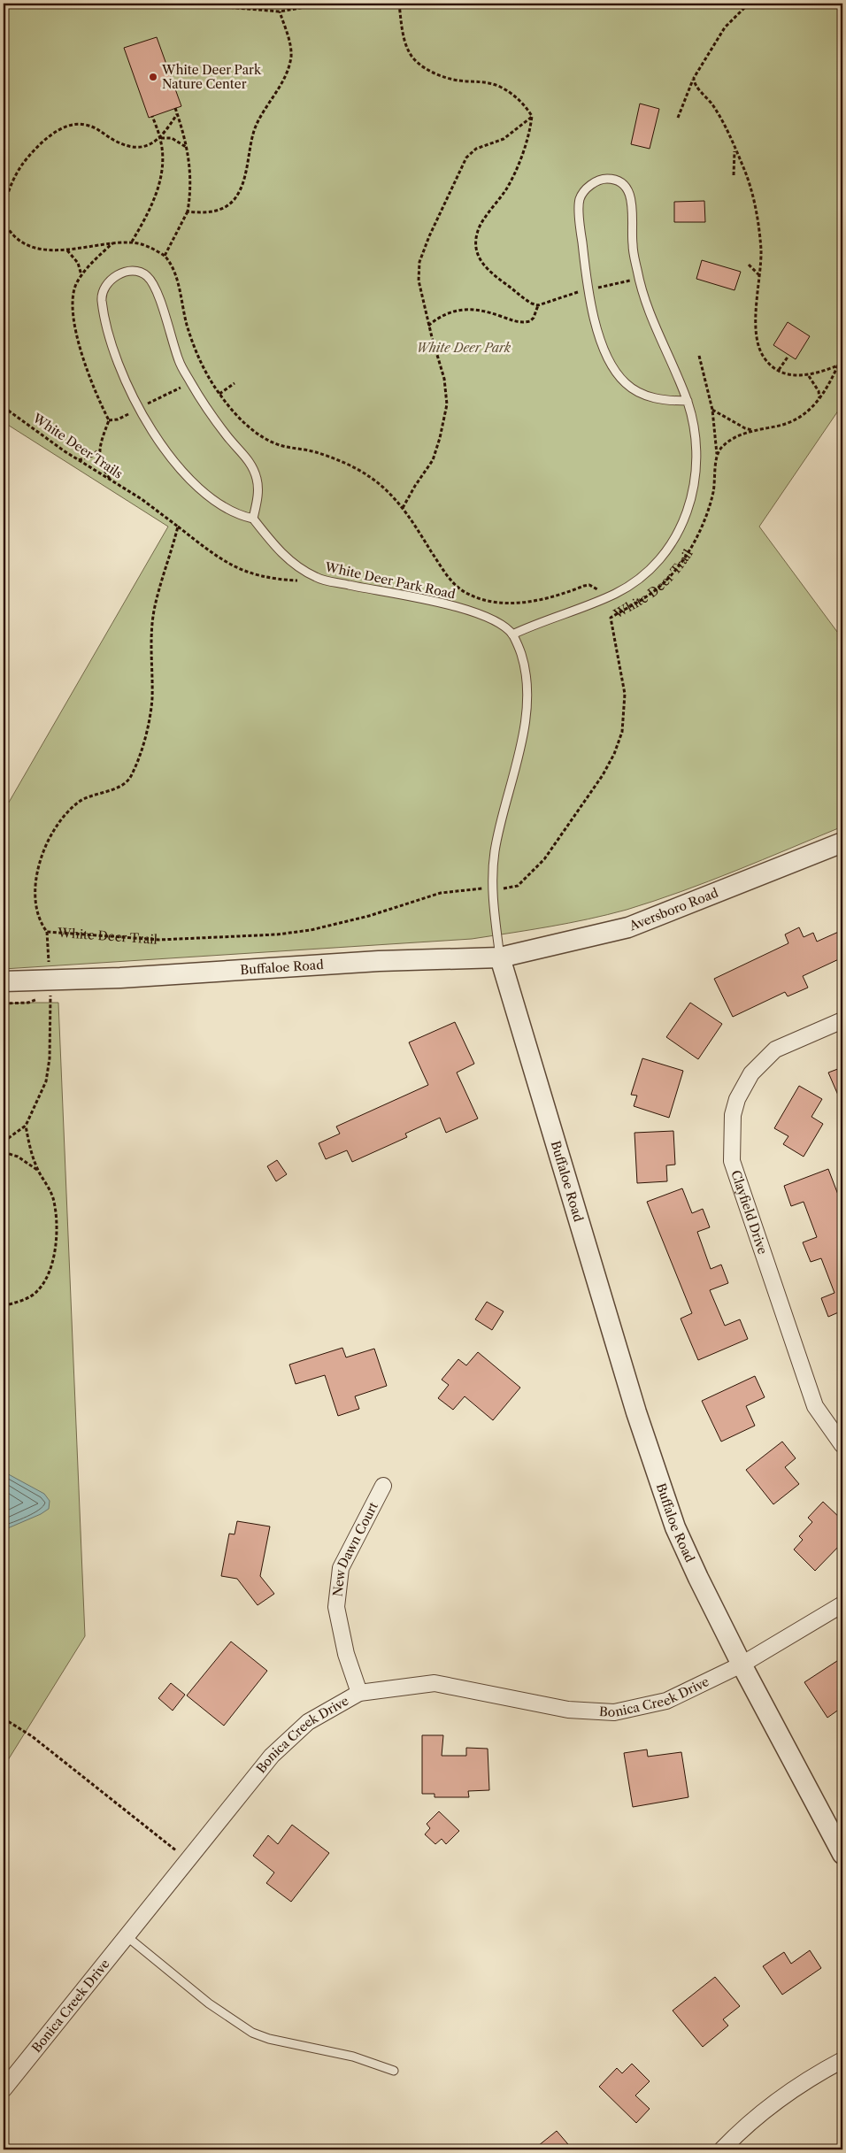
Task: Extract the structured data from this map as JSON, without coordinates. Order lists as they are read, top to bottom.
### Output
{
  "streets": {
    "street": [
      "Aversboro Road",
      "Buffaloe Road",
      "Clayfield Drive",
      "New Dawn Court",
      "Bonica Creek Drive"
    ],
    "lane": ["White Deer Park Road"],
    "path": ["White Deer Trails", "White Deer Trail"]
  },
  "crossings": [
    ["White Deer Trails", "White Deer Trail"],
    ["Aversboro Road", "Buffaloe Road"],
    ["Buffaloe Road", "Bonica Creek Drive"],
    ["New Dawn Court", "Bonica Creek Drive"]
  ],
  "parks": ["White Deer Park"],
  "places": ["White Deer Park Nature Center"]
}
